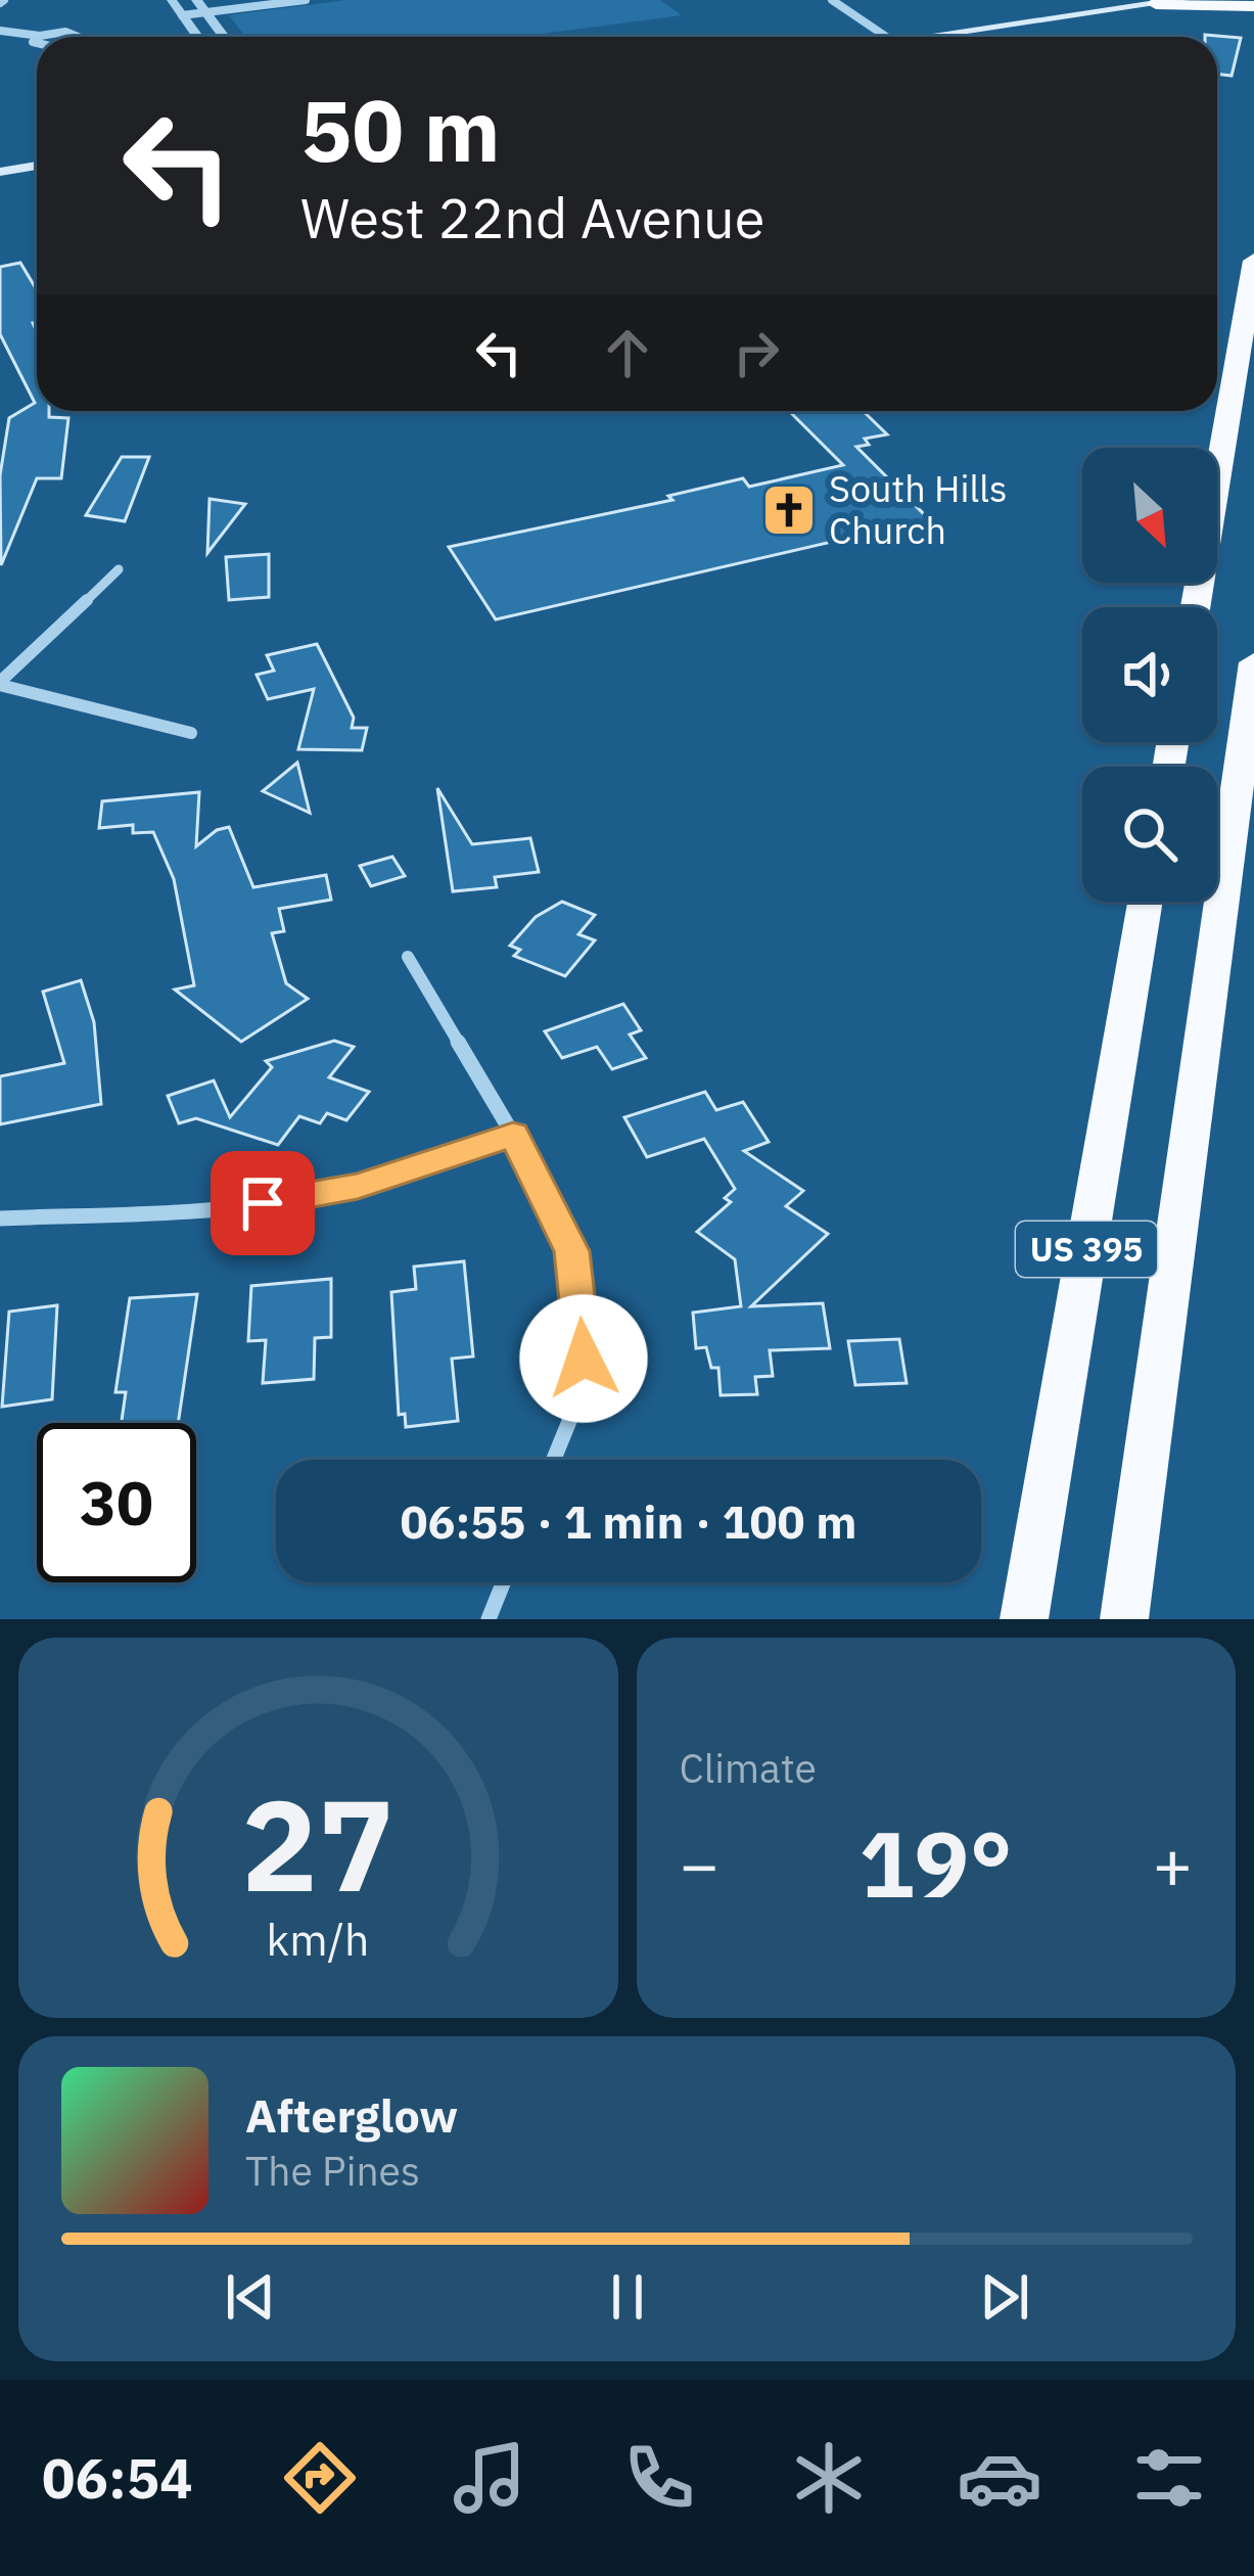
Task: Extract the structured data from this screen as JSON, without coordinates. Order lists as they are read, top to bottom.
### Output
{
  "streets": {
    "highway": ["US 395"]
  },
  "places": {
    "church": ["South Hills Church"]
  },
  "north": "bottom right",
  "page": {
    "turn": ["50 m", "West 22nd Avenue"],
    "limit": "30",
    "trip": "06:55 · 1 min · 100 m",
    "tile": "Climate",
    "heat": ["−", "19°", "+"],
    "song": ["Afterglow", "The Pines"],
    "tabs": "06:54",
    "gauge": ["27", "km/h"]
  }
}
